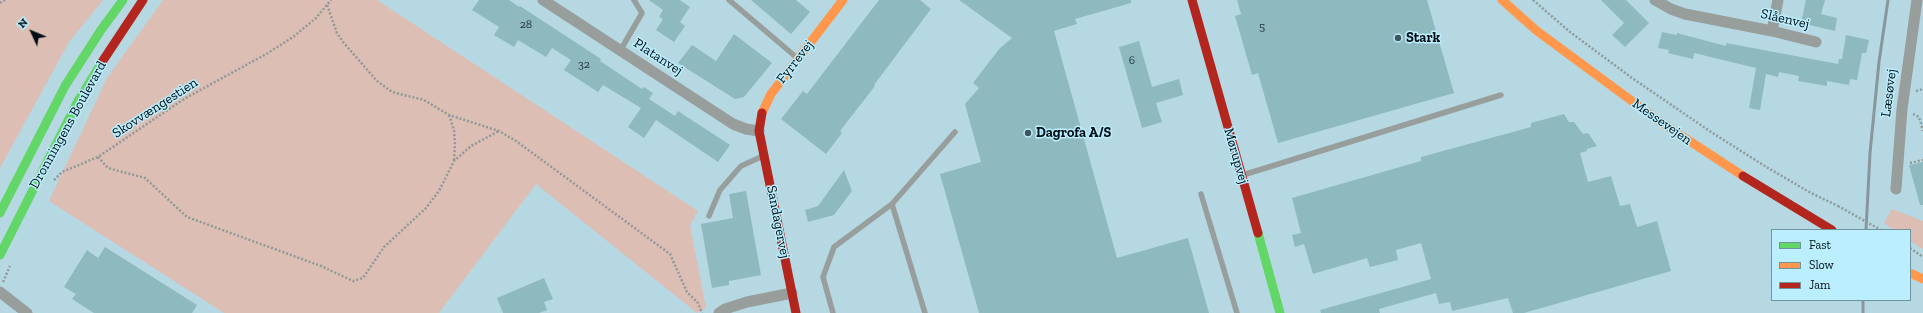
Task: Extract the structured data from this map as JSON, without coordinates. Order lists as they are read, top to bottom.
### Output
{
  "streets": {
    "main road": [
      "Fyrrevej",
      "Messevejen",
      "Dronningens Boulevard",
      "Mørupvej",
      "Sandagervej"
    ],
    "street": ["Slåenvej", "Platanvej", "Læsøvej"],
    "path": ["Skovvængestien"]
  },
  "crossings": [
    ["Platanvej", "Fyrrevej"],
    ["Platanvej", "Sandagervej"],
    ["Fyrrevej", "Sandagervej"]
  ],
  "places": ["Stark", "Dagrofa A/S"],
  "house_numbers": [
    "28",
    "5",
    "6",
    "32"
  ],
  "legend": ["Fast", "Slow", "Jam"],
  "north": "top left"
}
